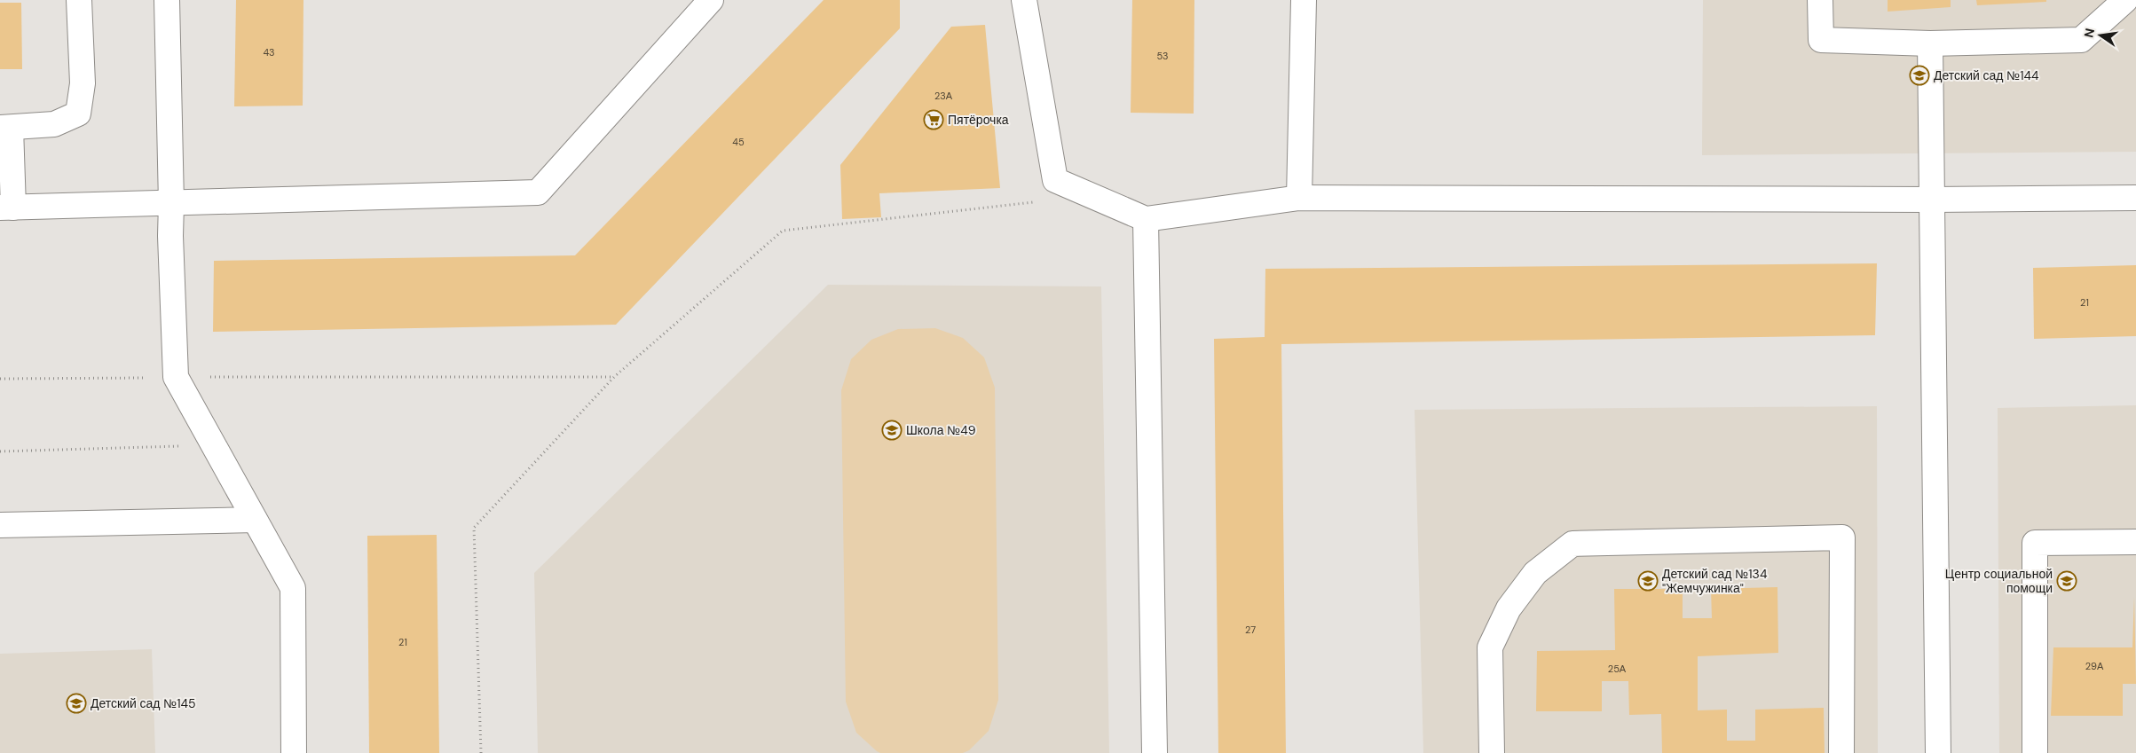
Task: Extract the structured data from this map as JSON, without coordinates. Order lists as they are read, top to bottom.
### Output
{
  "places": {
    "school or university": [
      "Детский сад №144",
      "Школа №49",
      "Детский сад №134 \"Жемчужинка\"",
      "Центр социальной помощи",
      "Детский сад №145"
    ],
    "supermarket": ["Пятёрочка"]
  },
  "house_numbers": [
    "43",
    "53",
    "23А",
    "45",
    "21",
    "27",
    "21",
    "29А",
    "25А"
  ],
  "north": "left"
}
